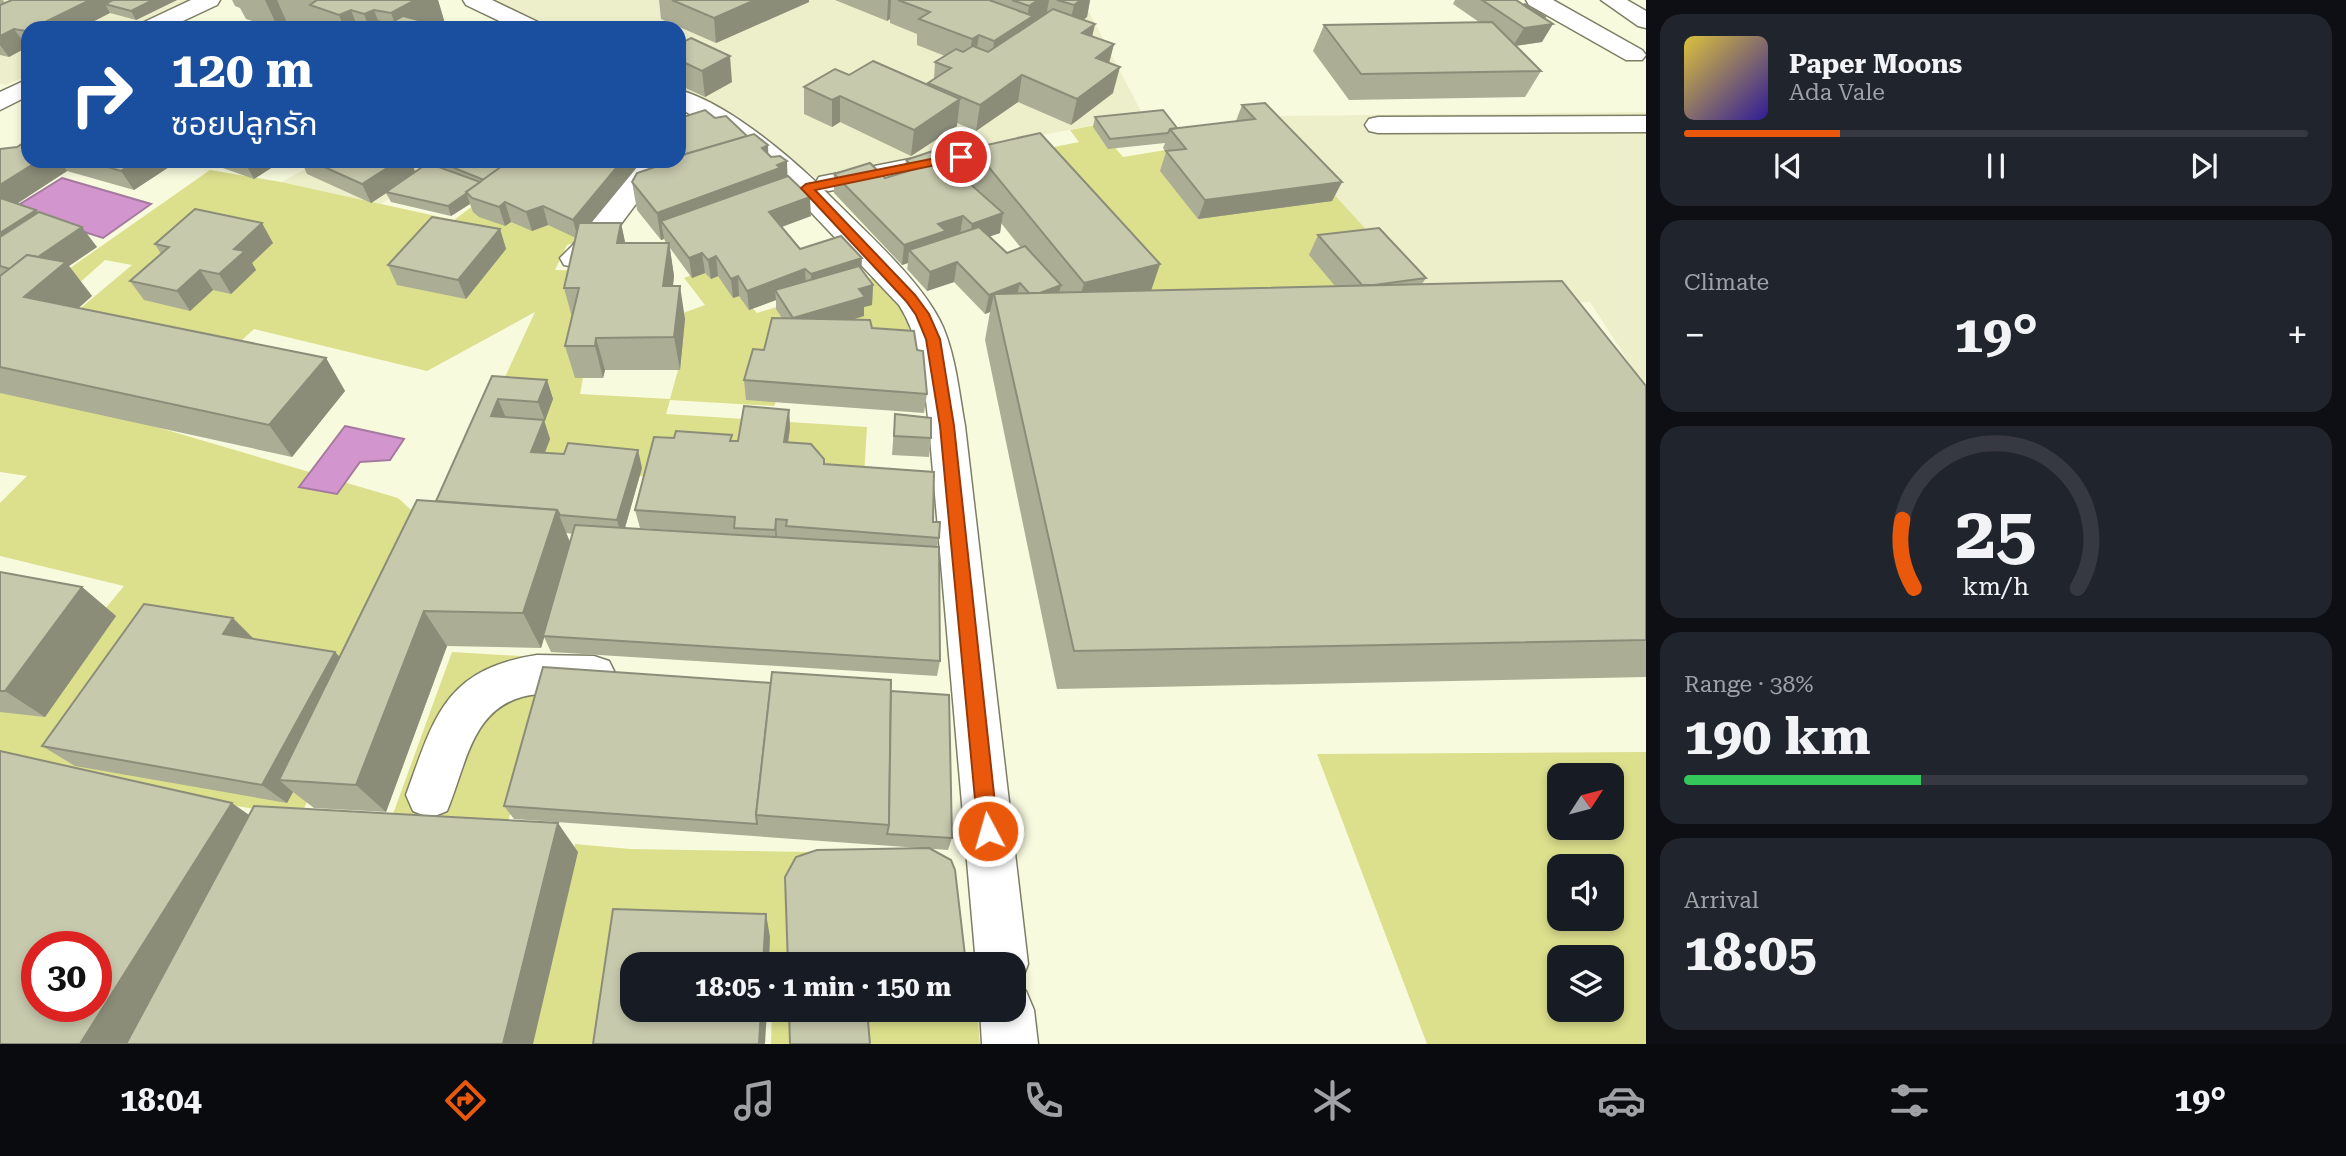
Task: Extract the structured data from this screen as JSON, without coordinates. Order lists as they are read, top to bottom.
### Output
{
  "north": "top right",
  "page": {
    "turn": ["120 m", "ซอยปลูกรัก"],
    "song": ["Paper Moons", "Ada Vale"],
    "tile": [
      "Climate",
      ["Range · 38%", "190 km"],
      ["Arrival", "18:05"]
    ],
    "heat": ["−", "19°", "+"],
    "limit": "30",
    "trip": "18:05 · 1 min · 150 m",
    "tabs": ["18:04", "19°"],
    "gauge": ["25", "km/h"]
  }
}
